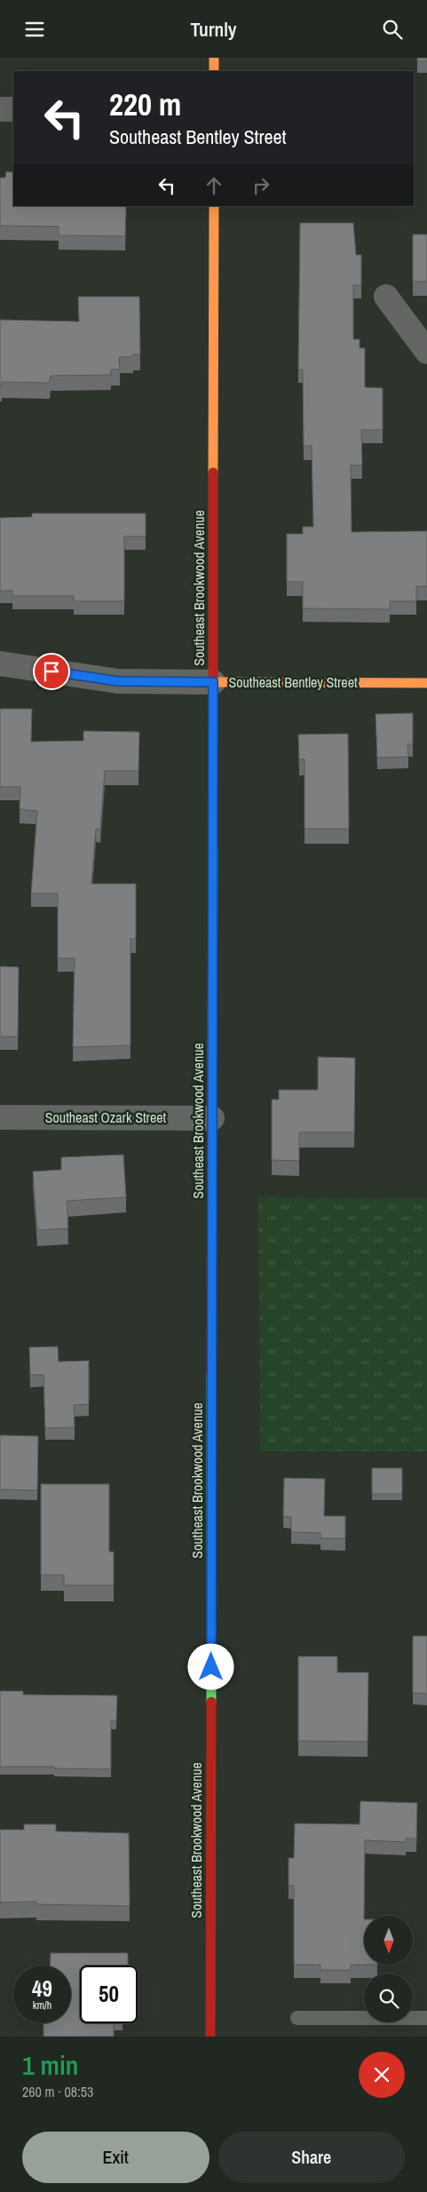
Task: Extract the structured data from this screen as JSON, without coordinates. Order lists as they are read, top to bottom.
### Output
{
  "streets": {
    "main road": ["Southeast Brookwood Avenue", "Southeast Bentley Street"],
    "street": ["Southeast Ozark Street"]
  },
  "crossings": [
    ["Southeast Brookwood Avenue", "Southeast Bentley Street"],
    ["Southeast Brookwood Avenue", "Southeast Ozark Street"]
  ],
  "north": "bottom",
  "page": {
    "header": "Turnly",
    "turn": ["220 m", "Southeast Bentley Street"],
    "speed": "49 km/h",
    "limit": "50",
    "heading": ["1 min", "260 m · 08:53"],
    "buttons": ["Exit", "Share"]
  }
}
